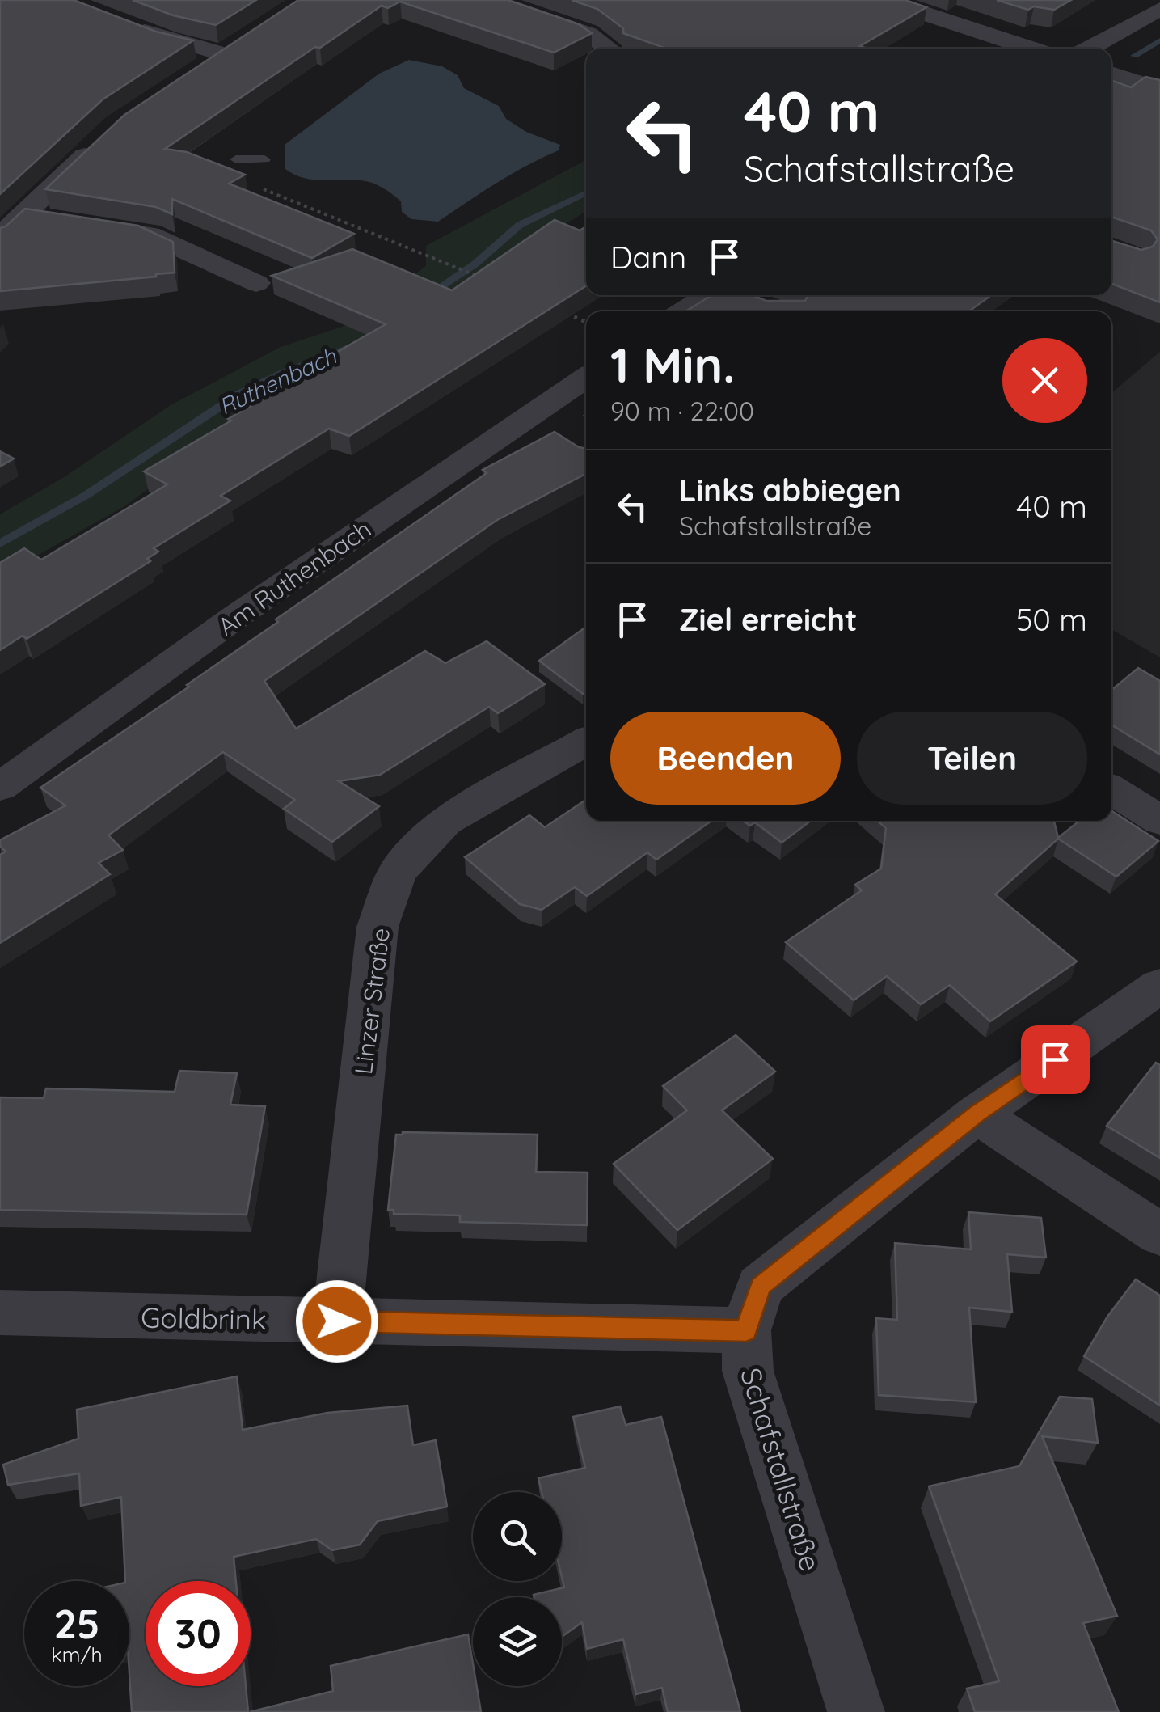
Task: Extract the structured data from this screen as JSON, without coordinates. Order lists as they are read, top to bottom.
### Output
{
  "streets": {
    "street": [
      "Am Ruthenbach",
      "Linzer Straße",
      "Goldbrink",
      "Schafstallstraße"
    ]
  },
  "crossings": [
    ["Linzer Straße", "Goldbrink"],
    ["Goldbrink", "Schafstallstraße"]
  ],
  "water": ["Ruthenbach"],
  "page": {
    "turn": ["40 m", "Schafstallstraße"],
    "then": "Dann",
    "heading": ["1 Min.", "90 m · 22:00"],
    "list": [
      {
        "name": "Links abbiegen",
        "note": "Schafstallstraße",
        "value": "40 m"
      },
      {
        "name": "Ziel erreicht",
        "value": "50 m"
      }
    ],
    "buttons": ["Beenden", "Teilen"],
    "speed": "25 km/h",
    "limit": "30"
  }
}
